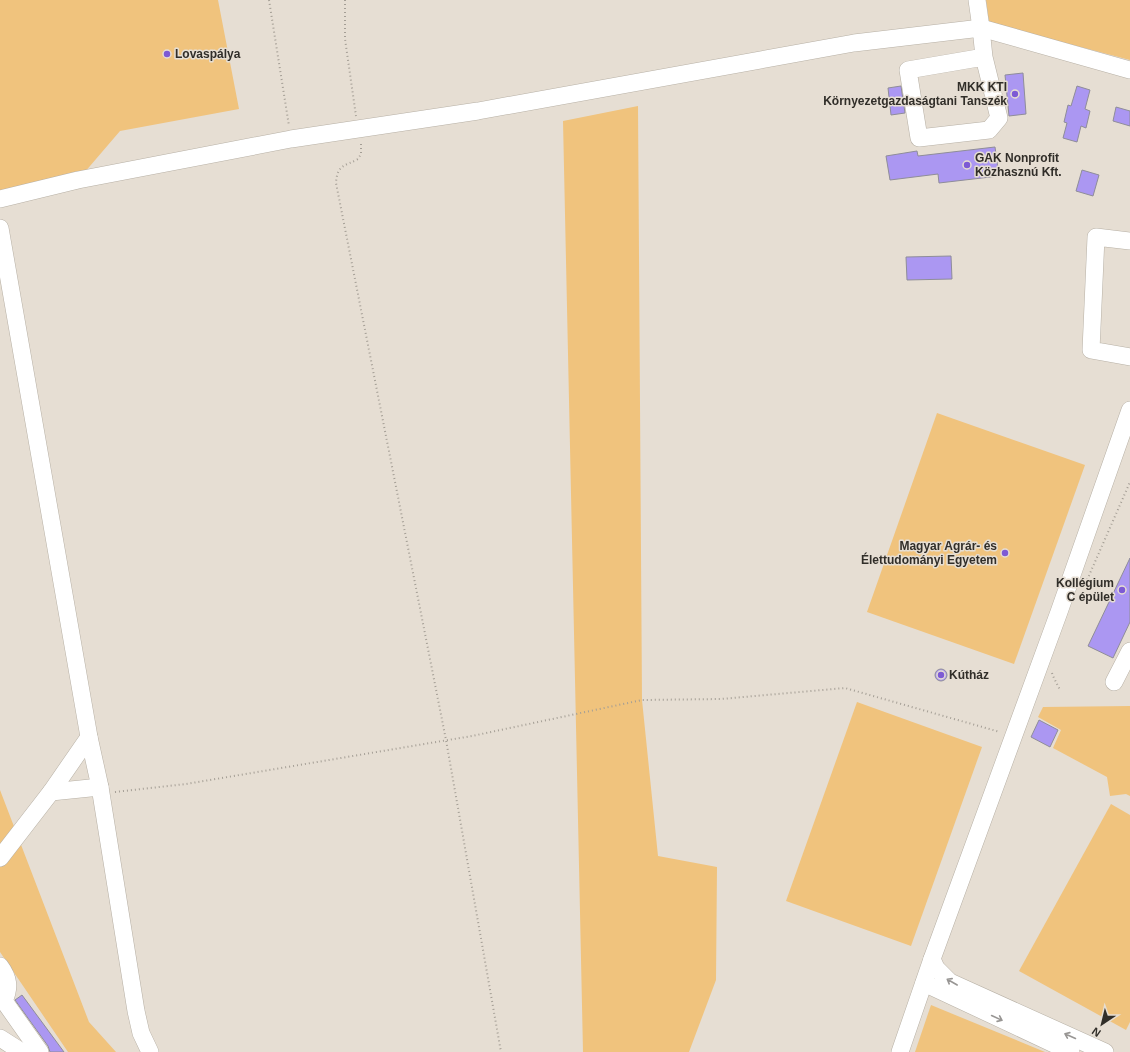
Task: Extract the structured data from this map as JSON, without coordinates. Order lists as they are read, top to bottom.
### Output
{
  "places": [
    "Lovaspálya",
    "MKK KTI Környezetgazdaságtani Tanszék",
    "GAK Nonprofit Közhasznú Kft.",
    "Magyar Agrár- és Élettudományi Egyetem",
    "Kollégium C épület",
    "Kútház"
  ],
  "north": "bottom left"
}
